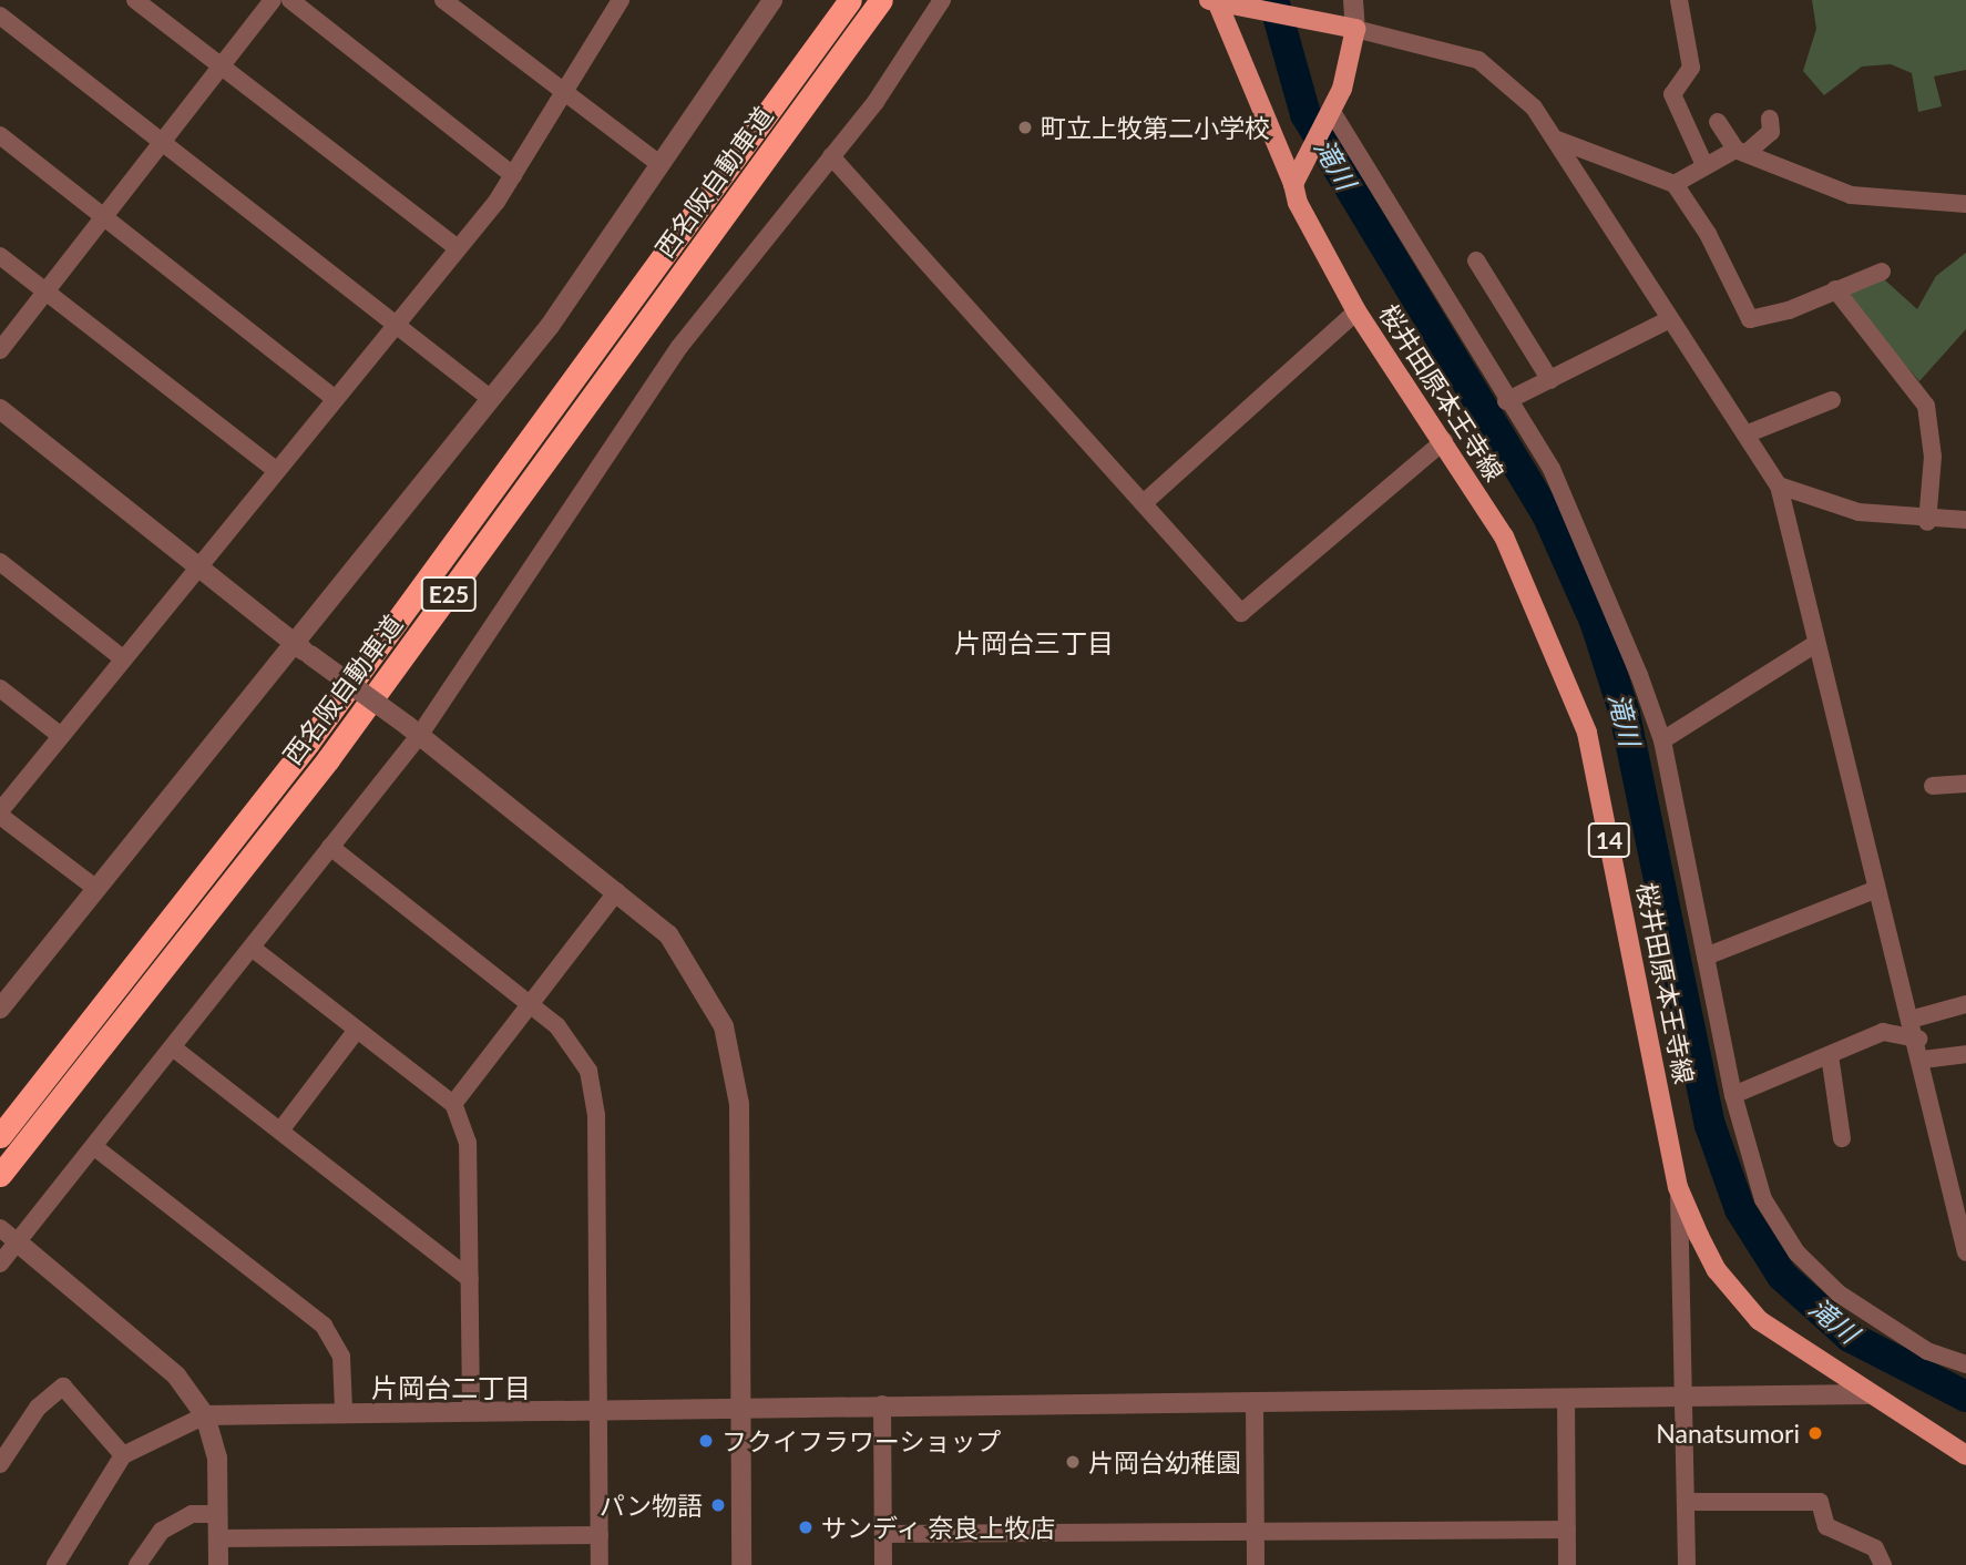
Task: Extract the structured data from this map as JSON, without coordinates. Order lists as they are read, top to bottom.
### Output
{
  "streets": {
    "highway": ["西名阪自動車道", "E25"],
    "main road": ["桜井田原本王寺線", "14"]
  },
  "districts": ["片岡台三丁目", "片岡台二丁目"],
  "water": ["滝川"],
  "places": [
    "町立上牧第二小学校",
    "Nanatsumori",
    "フクイフラワーショップ",
    "片岡台幼稚園",
    "パン物語",
    "サンディ 奈良上牧店"
  ]
}
